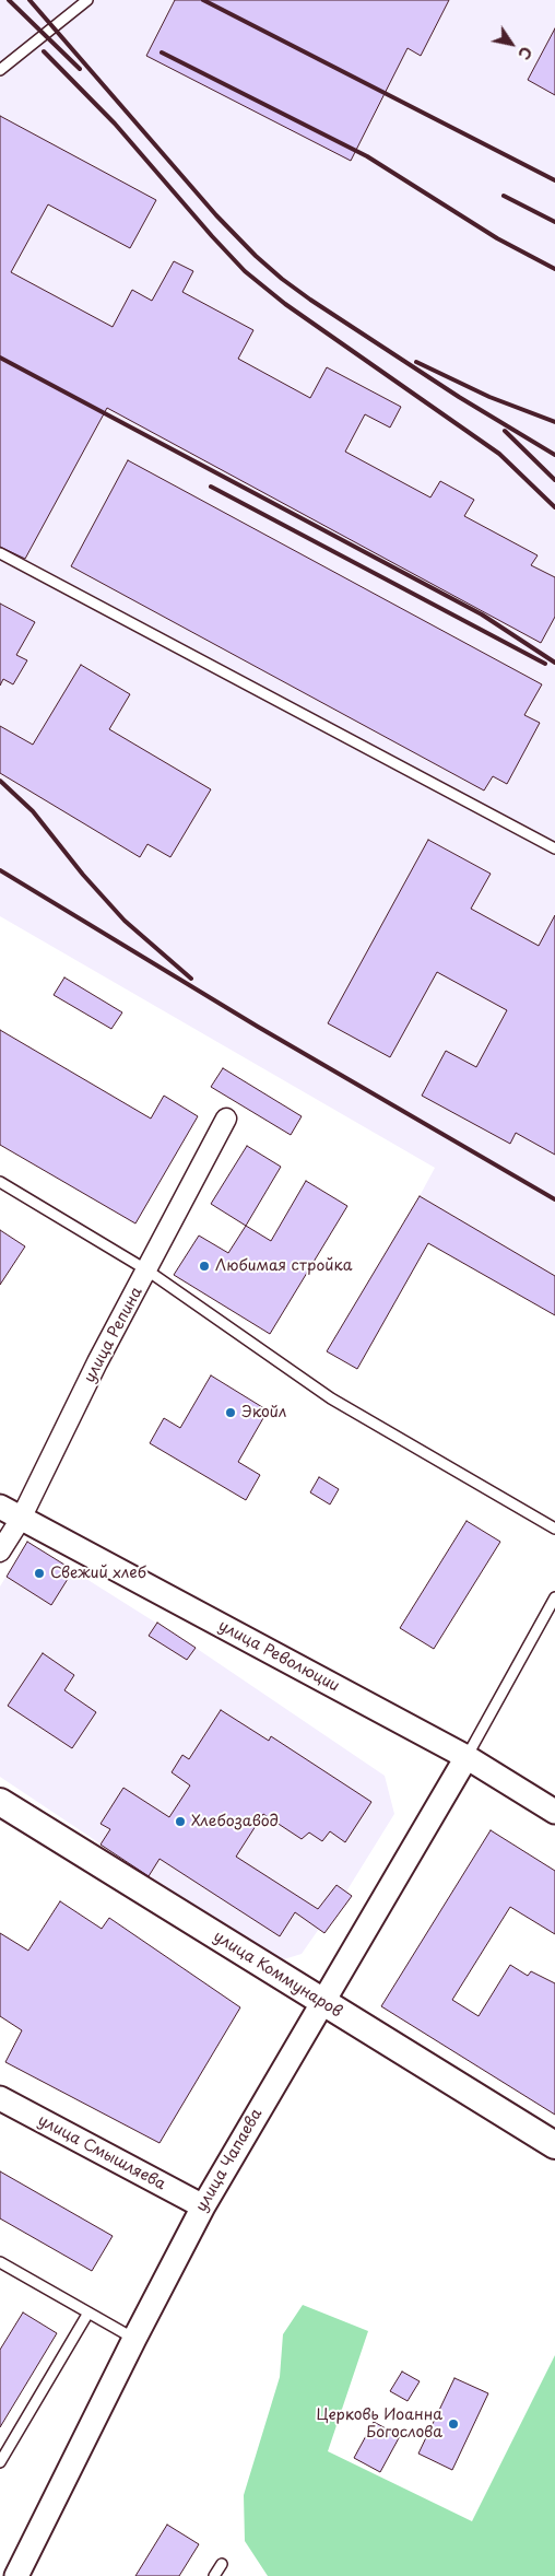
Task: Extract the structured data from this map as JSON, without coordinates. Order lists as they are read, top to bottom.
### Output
{
  "streets": {
    "main road": ["улица Коммунаров"],
    "street": [
      "улица Репина",
      "улица Революции",
      "улица Смышляева",
      "улица Чапаева"
    ]
  },
  "crossings": [
    ["улица Репина", "улица Революции"],
    ["улица Революции", "улица Чапаева"],
    ["улица Коммунаров", "улица Чапаева"],
    ["улица Смышляева", "улица Чапаева"]
  ],
  "places": [
    "Любимая стройка",
    "Экойл",
    "Свежий хлеб",
    "Хлебозавод",
    "Церковь Иоанна Богослова"
  ],
  "north": "bottom right"
}
